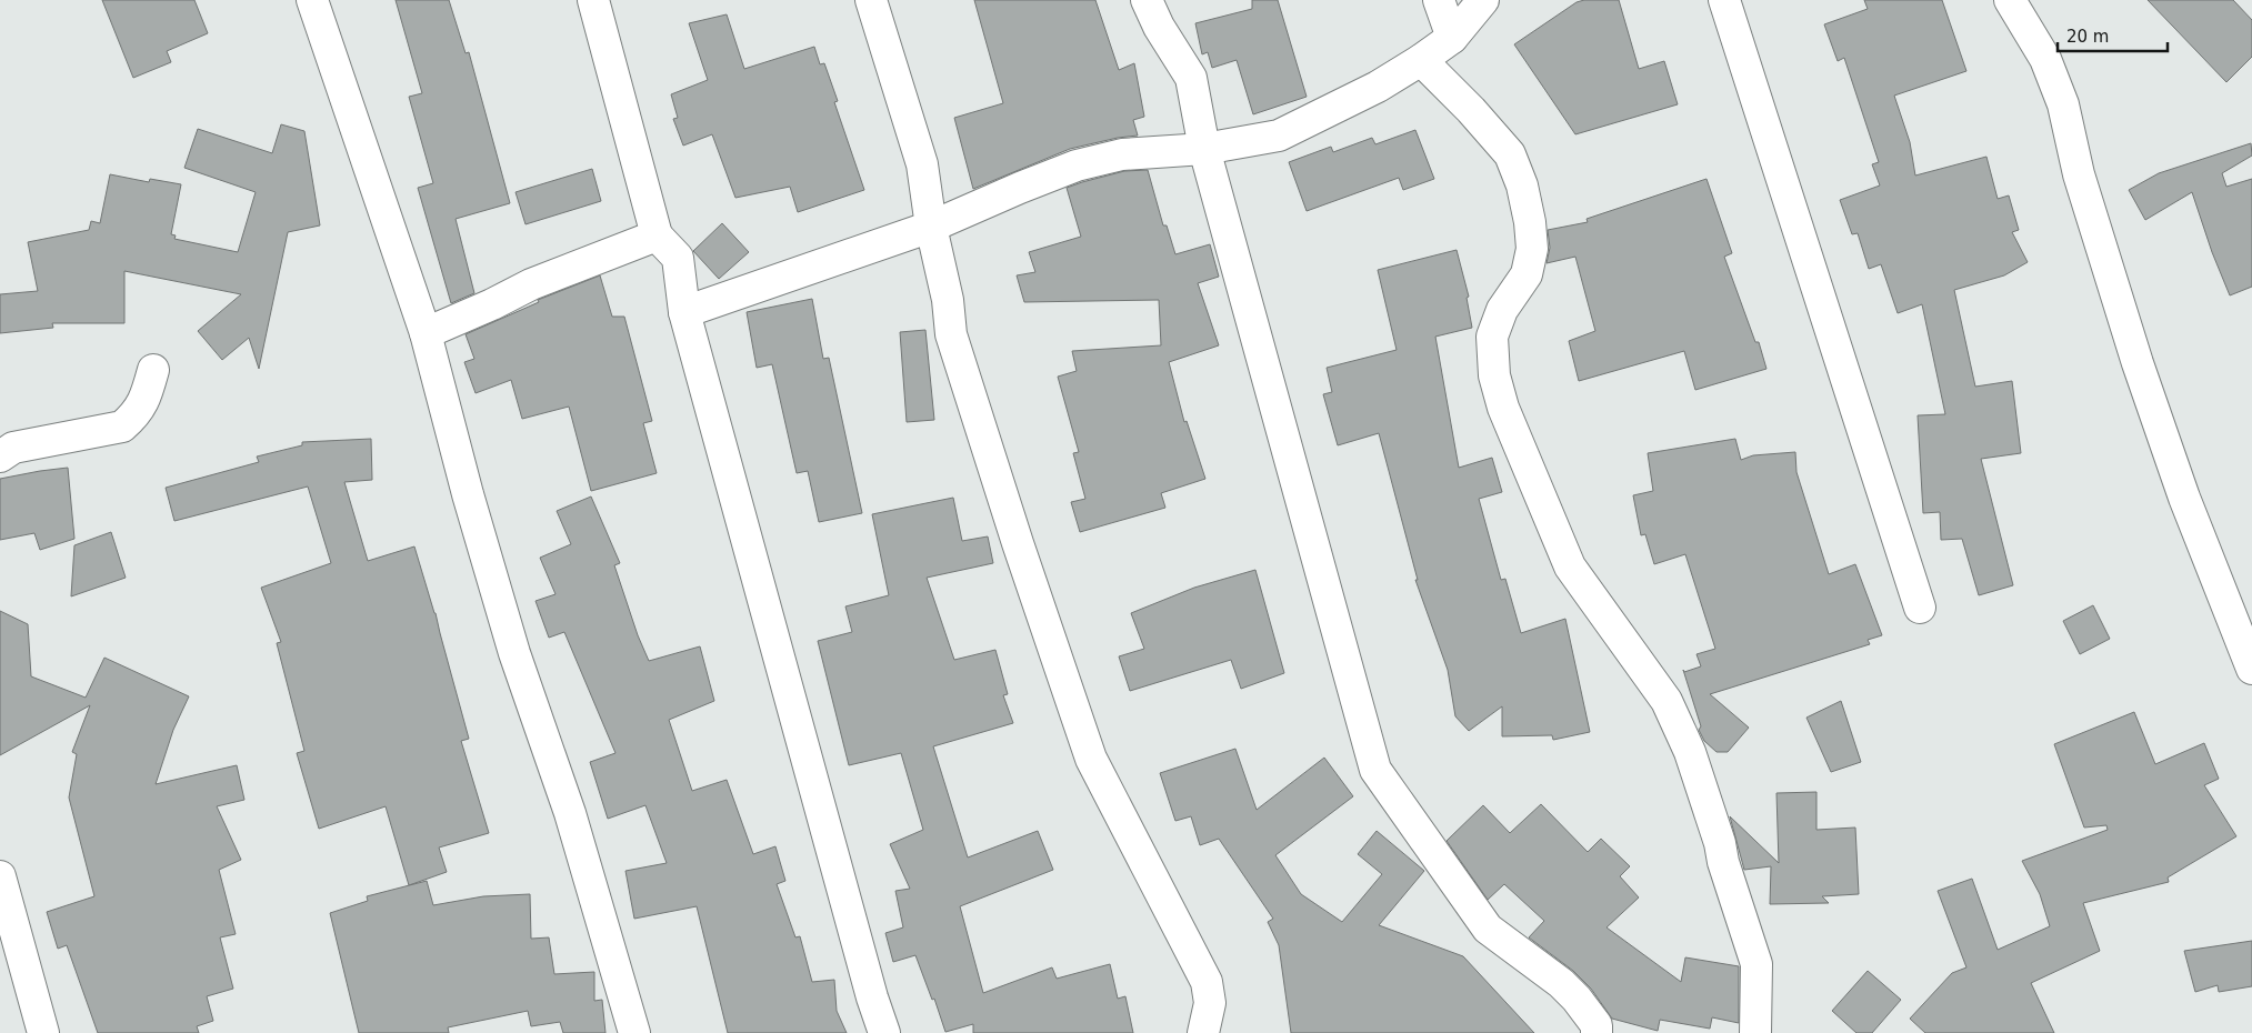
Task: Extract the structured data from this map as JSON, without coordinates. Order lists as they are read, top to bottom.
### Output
{
  "scale_bar": "20 m"
}
